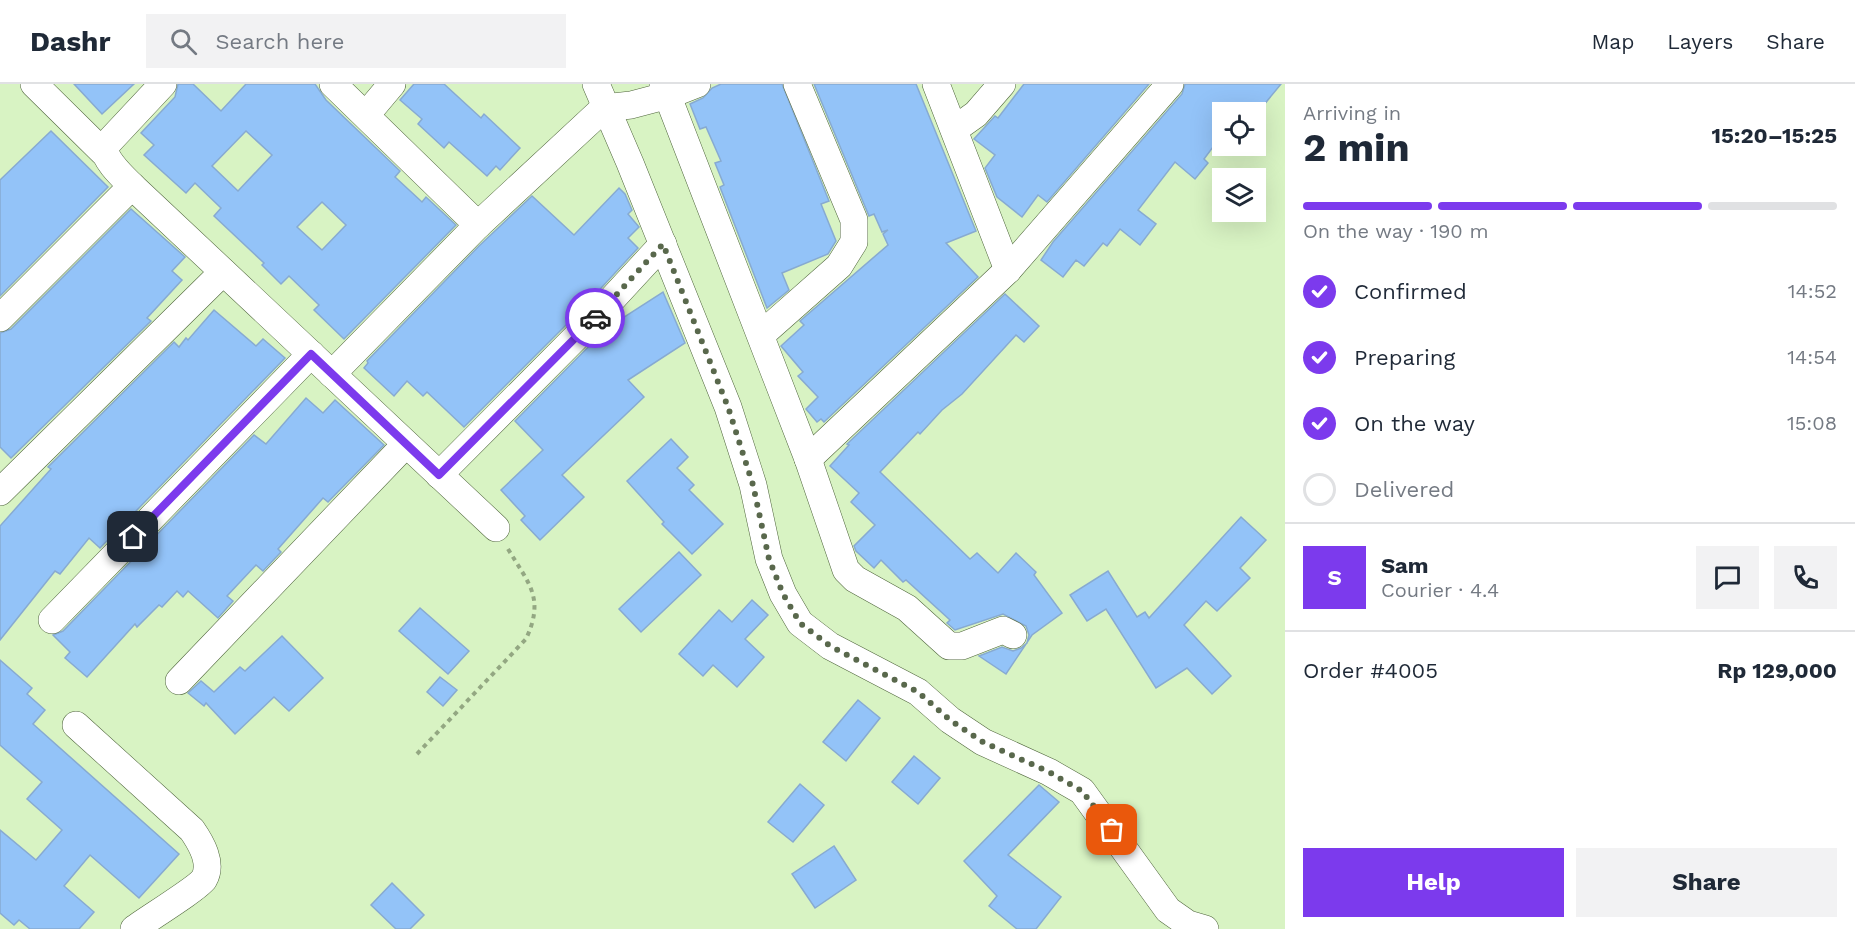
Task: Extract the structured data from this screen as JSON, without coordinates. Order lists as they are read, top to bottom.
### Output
{
  "page": {
    "header": "Dashr",
    "search": "Search here",
    "nav": ["Map", "Layers", "Share"],
    "heading": ["2 min", "Arriving in", "15:20–15:25"],
    "panel": [
      "Sam",
      "Courier · 4.4",
      "Order #4005",
      "Rp 129,000"
    ],
    "bar": "On the way · 190 m",
    "list": [
      ["Confirmed", "14:52"],
      ["Preparing", "14:54"],
      ["On the way", "15:08"],
      "Delivered"
    ],
    "round": "S",
    "buttons": ["Help", "Share"]
  }
}
